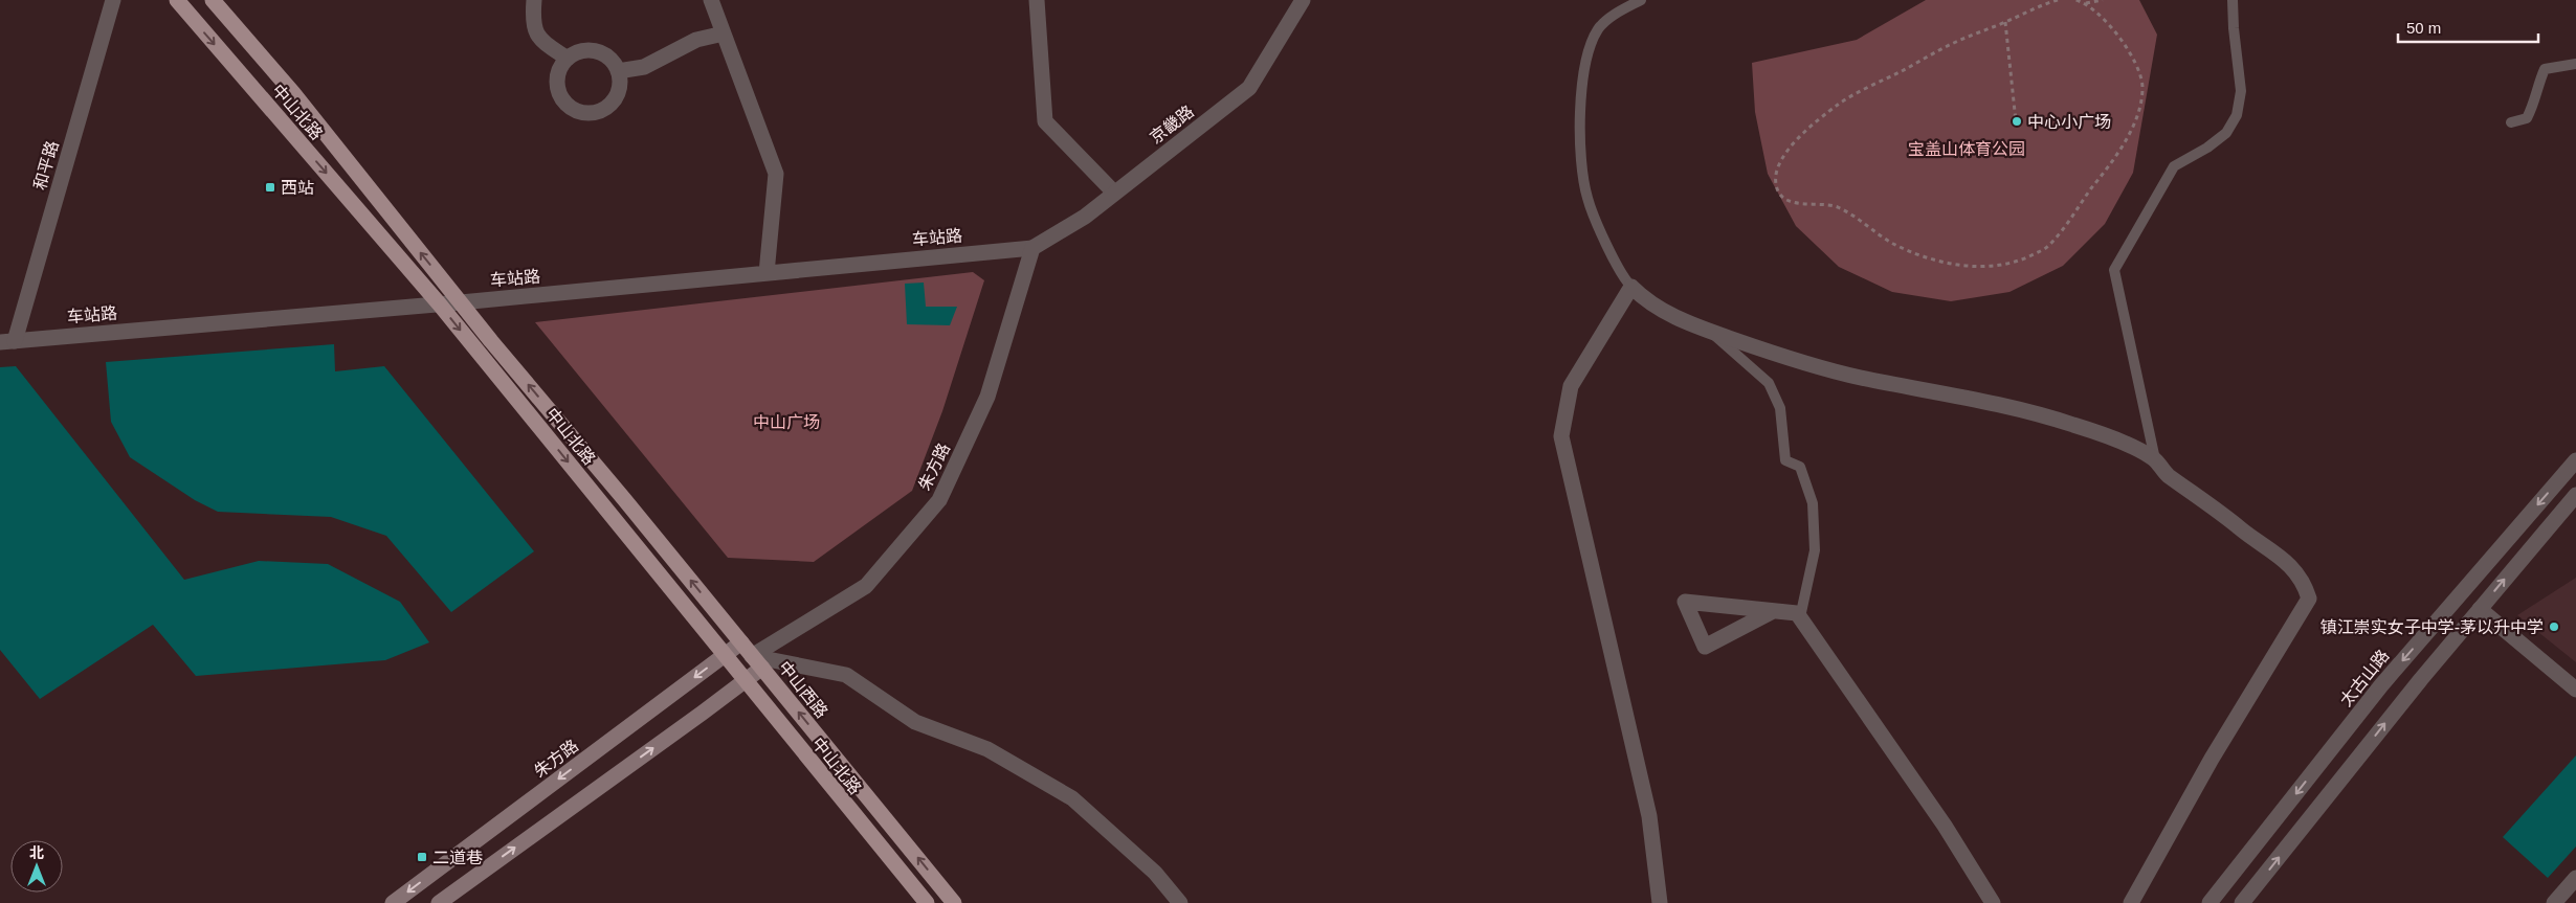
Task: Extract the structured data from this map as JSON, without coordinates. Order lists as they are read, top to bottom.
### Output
{
  "streets": {
    "main road": ["中山北路", "朱方路", "中山西路"],
    "street": [
      "京畿路",
      "和平路",
      "车站路",
      "太古山路"
    ]
  },
  "crossings": [
    ["中山北路", "车站路"],
    ["中山北路", "朱方路"],
    ["中山北路", "中山西路"],
    ["京畿路", "车站路"],
    ["京畿路", "朱方路"],
    ["和平路", "车站路"],
    ["车站路", "朱方路"],
    ["朱方路", "中山西路"]
  ],
  "one_way": ["中山西路"],
  "parks": ["宝盖山体育公园", "中山广场"],
  "places": {
    "other": ["中心小广场", "镇江崇实女子中学-茅以升中学"],
    "transit": ["西站", "二道巷"]
  },
  "scale_bar": "50 m",
  "north": "top"
}
